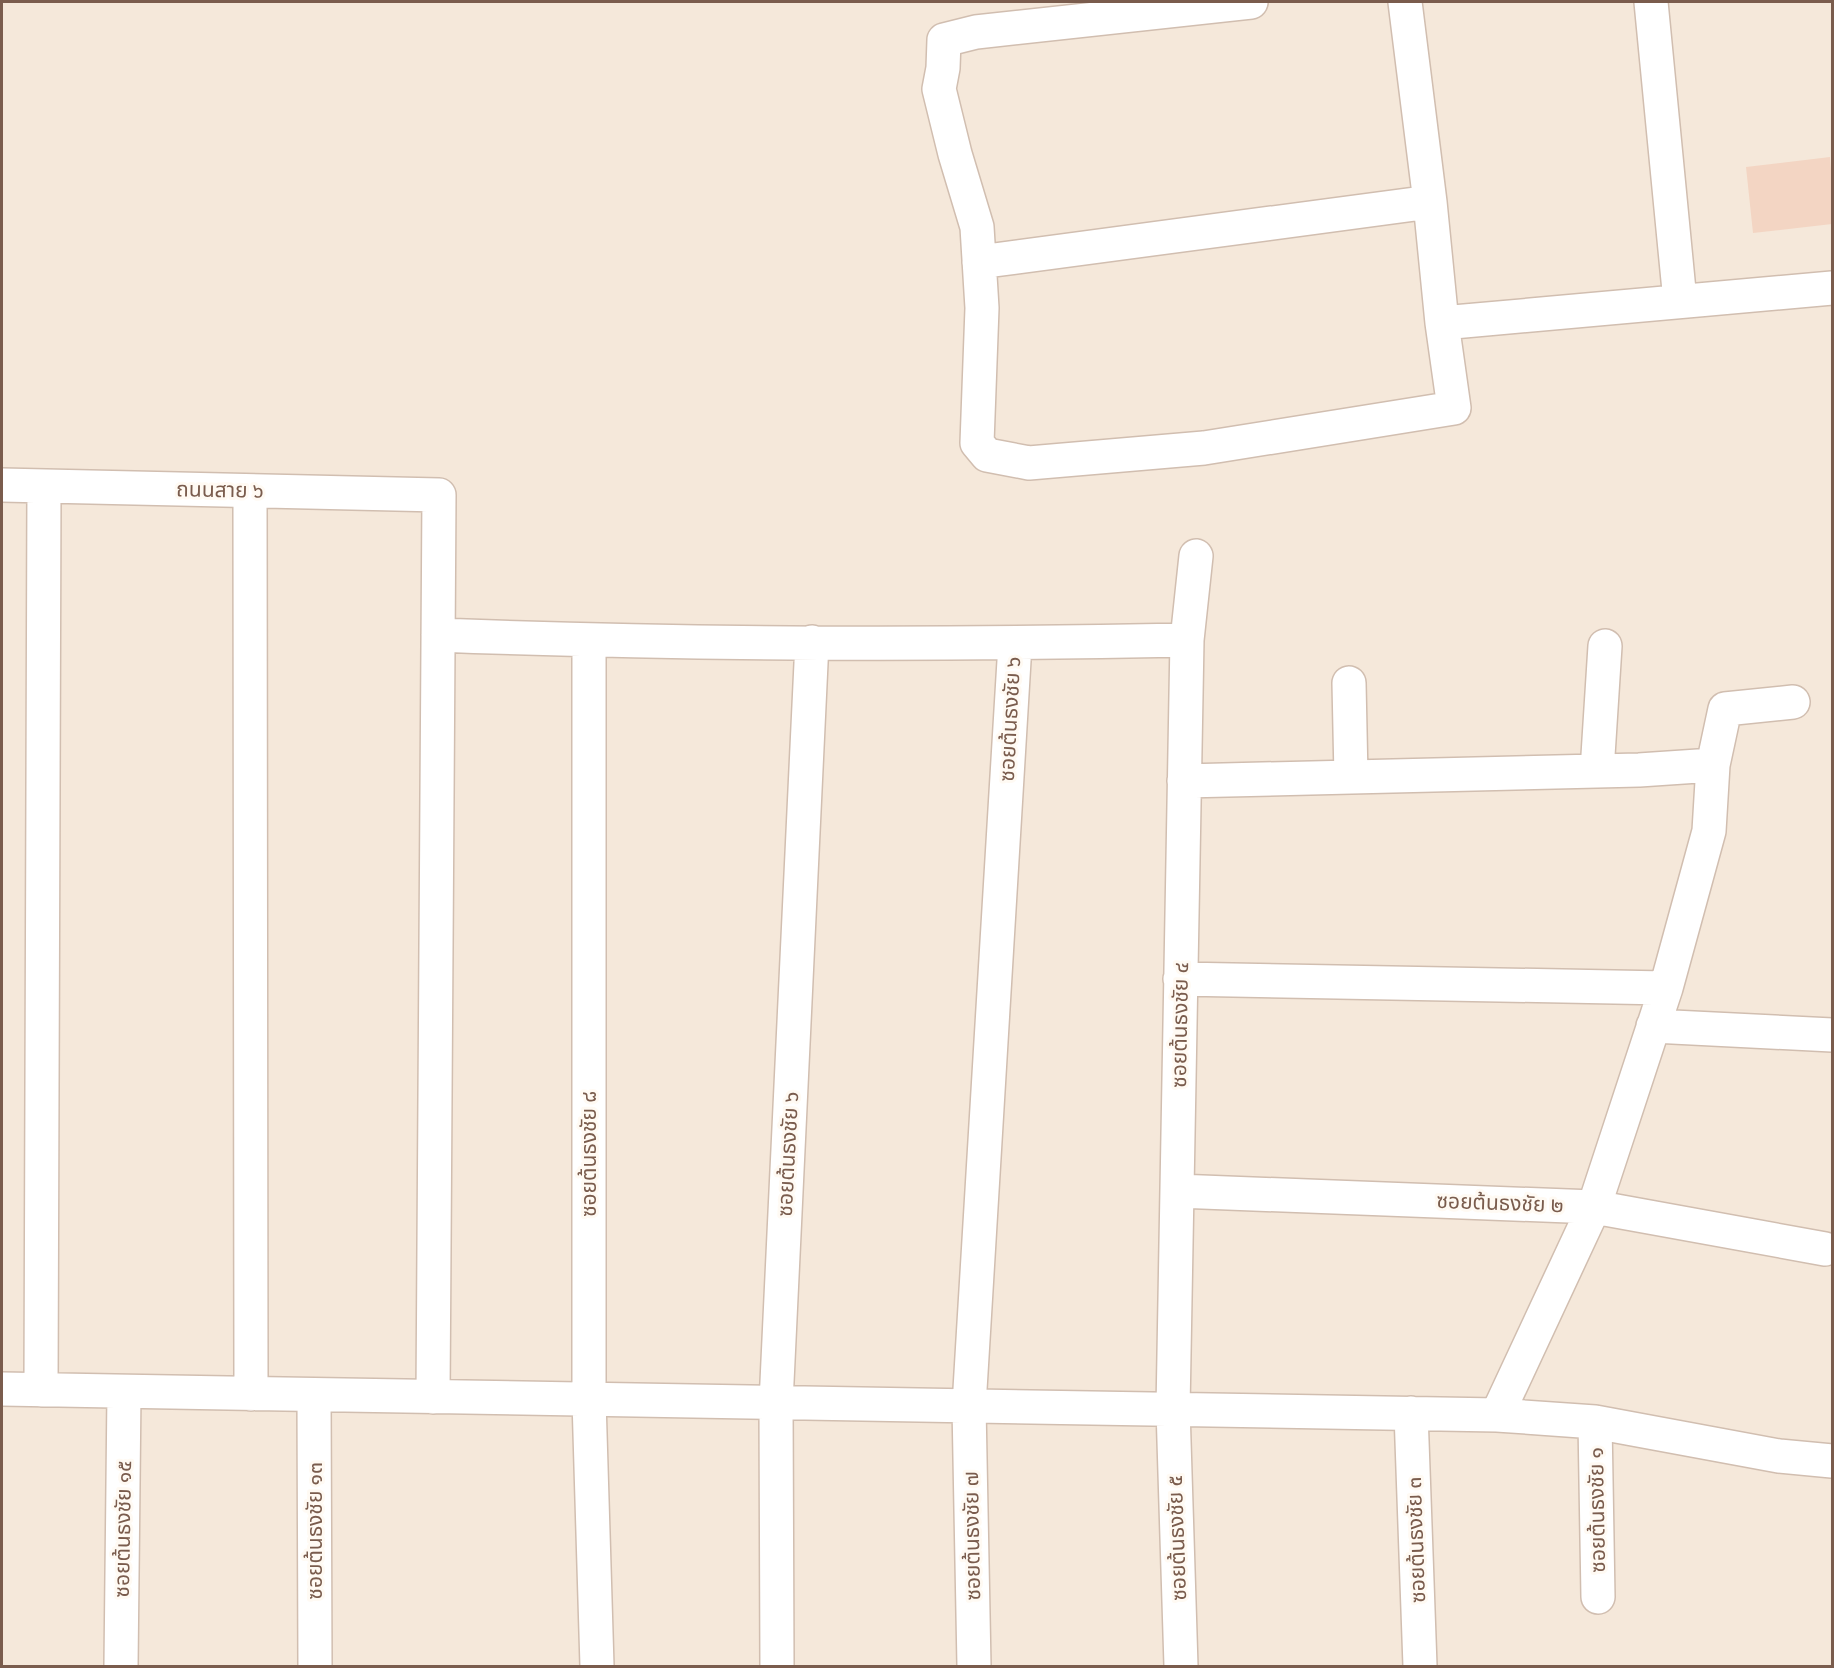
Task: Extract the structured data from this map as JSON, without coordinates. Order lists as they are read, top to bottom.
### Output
{
  "streets": {
    "street": [
      "ถนนสาย ๖",
      "ซอยต้นธงชัย ๖",
      "ซอยต้นธงชัย ๔",
      "ซอยต้นธงชัย ๘",
      "ซอยต้นธงชัย ๒",
      "ซอยต้นธงชัย ๑",
      "ซอยต้นธงชัย ๑๕",
      "ซอยต้นธงชัย ๑๓",
      "ซอยต้นธงชัย ๗",
      "ซอยต้นธงชัย ๕",
      "ซอยต้นธงชัย ๓"
    ]
  },
  "crossings": [
    ["ซอยต้นธงชัย ๖", "ซอยต้นธงชัย ๗"],
    ["ซอยต้นธงชัย ๔", "ซอยต้นธงชัย ๒"],
    ["ซอยต้นธงชัย ๔", "ซอยต้นธงชัย ๕"]
  ]
}
